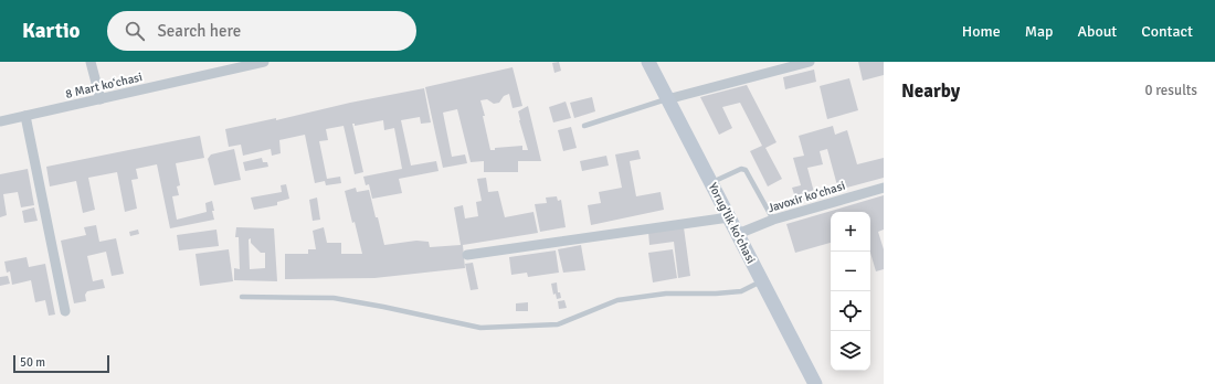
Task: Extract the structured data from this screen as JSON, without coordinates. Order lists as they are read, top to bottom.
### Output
{
  "streets": {
    "main road": ["Yorug'lik koʻchasi"],
    "street": ["8 Mart koʻchasi", "Javoxir koʻchasi"]
  },
  "crossings": [
    ["Javoxir koʻchasi", "Yorug'lik koʻchasi"]
  ],
  "scale_bar": "50 m",
  "page": {
    "header": "Kartio",
    "search": "Search here",
    "nav": [
      "Home",
      "Map",
      "About",
      "Contact"
    ],
    "heading": ["Nearby", "0 results"],
    "map_buttons": ["+", "−"],
    "scale": "50 m"
  }
}
